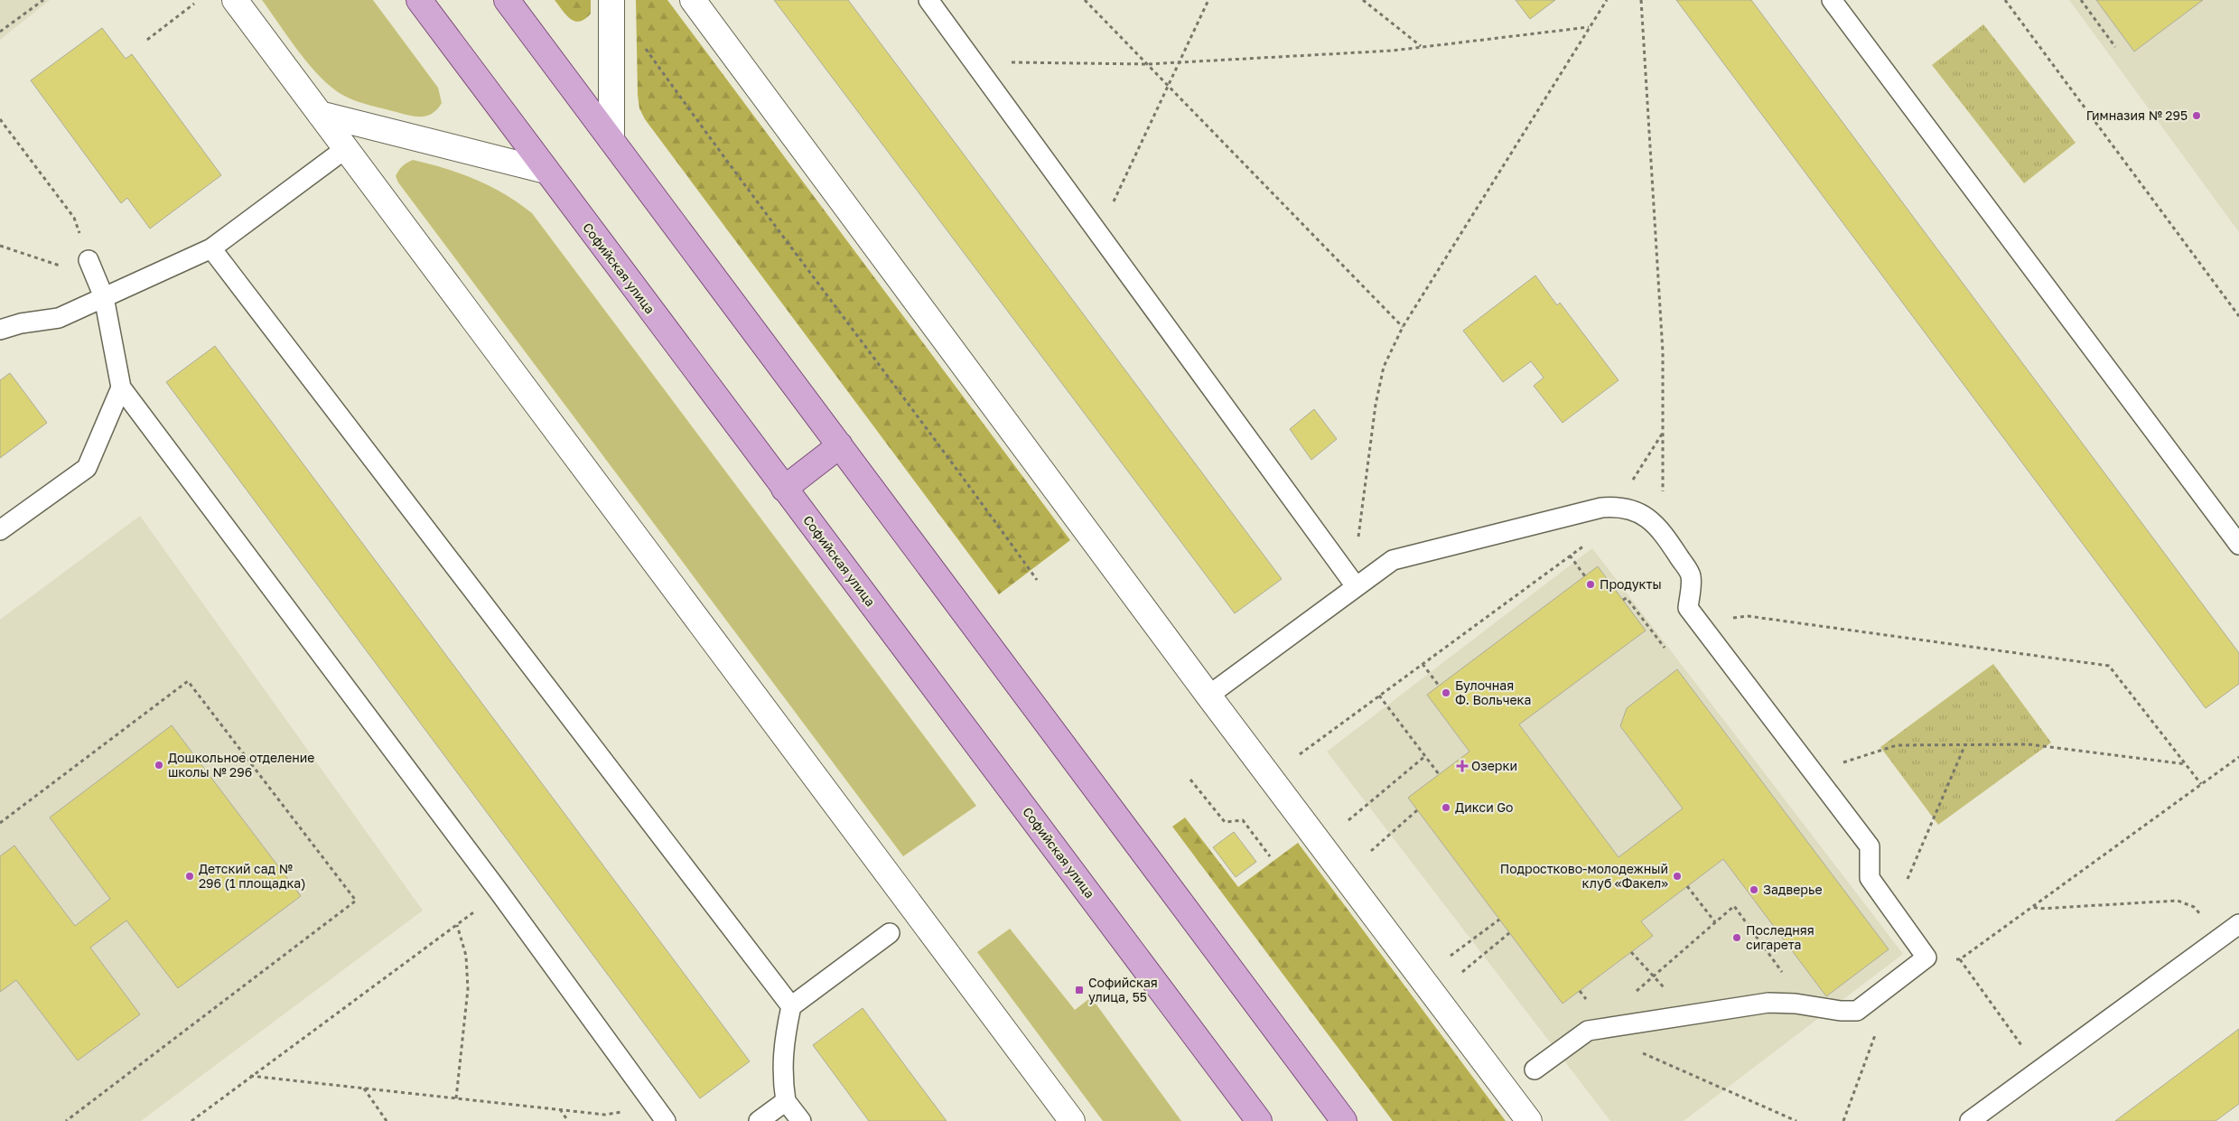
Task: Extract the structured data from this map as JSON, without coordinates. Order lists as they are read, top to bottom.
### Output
{
  "streets": {
    "main road": ["Софийская улица"]
  },
  "places": {
    "other": [
      "Гимназия № 295",
      "Продукты",
      "Булочная Ф. Вольчека",
      "Дошкольное отделение школы № 296",
      "Дикси Go",
      "Детский сад № 296 (1 площадка)",
      "Подростково-молодежный клуб «Факел»",
      "Задверье",
      "Последняя сигарета"
    ],
    "health": ["Озерки"],
    "transit": ["Софийская улица, 55"]
  }
}
